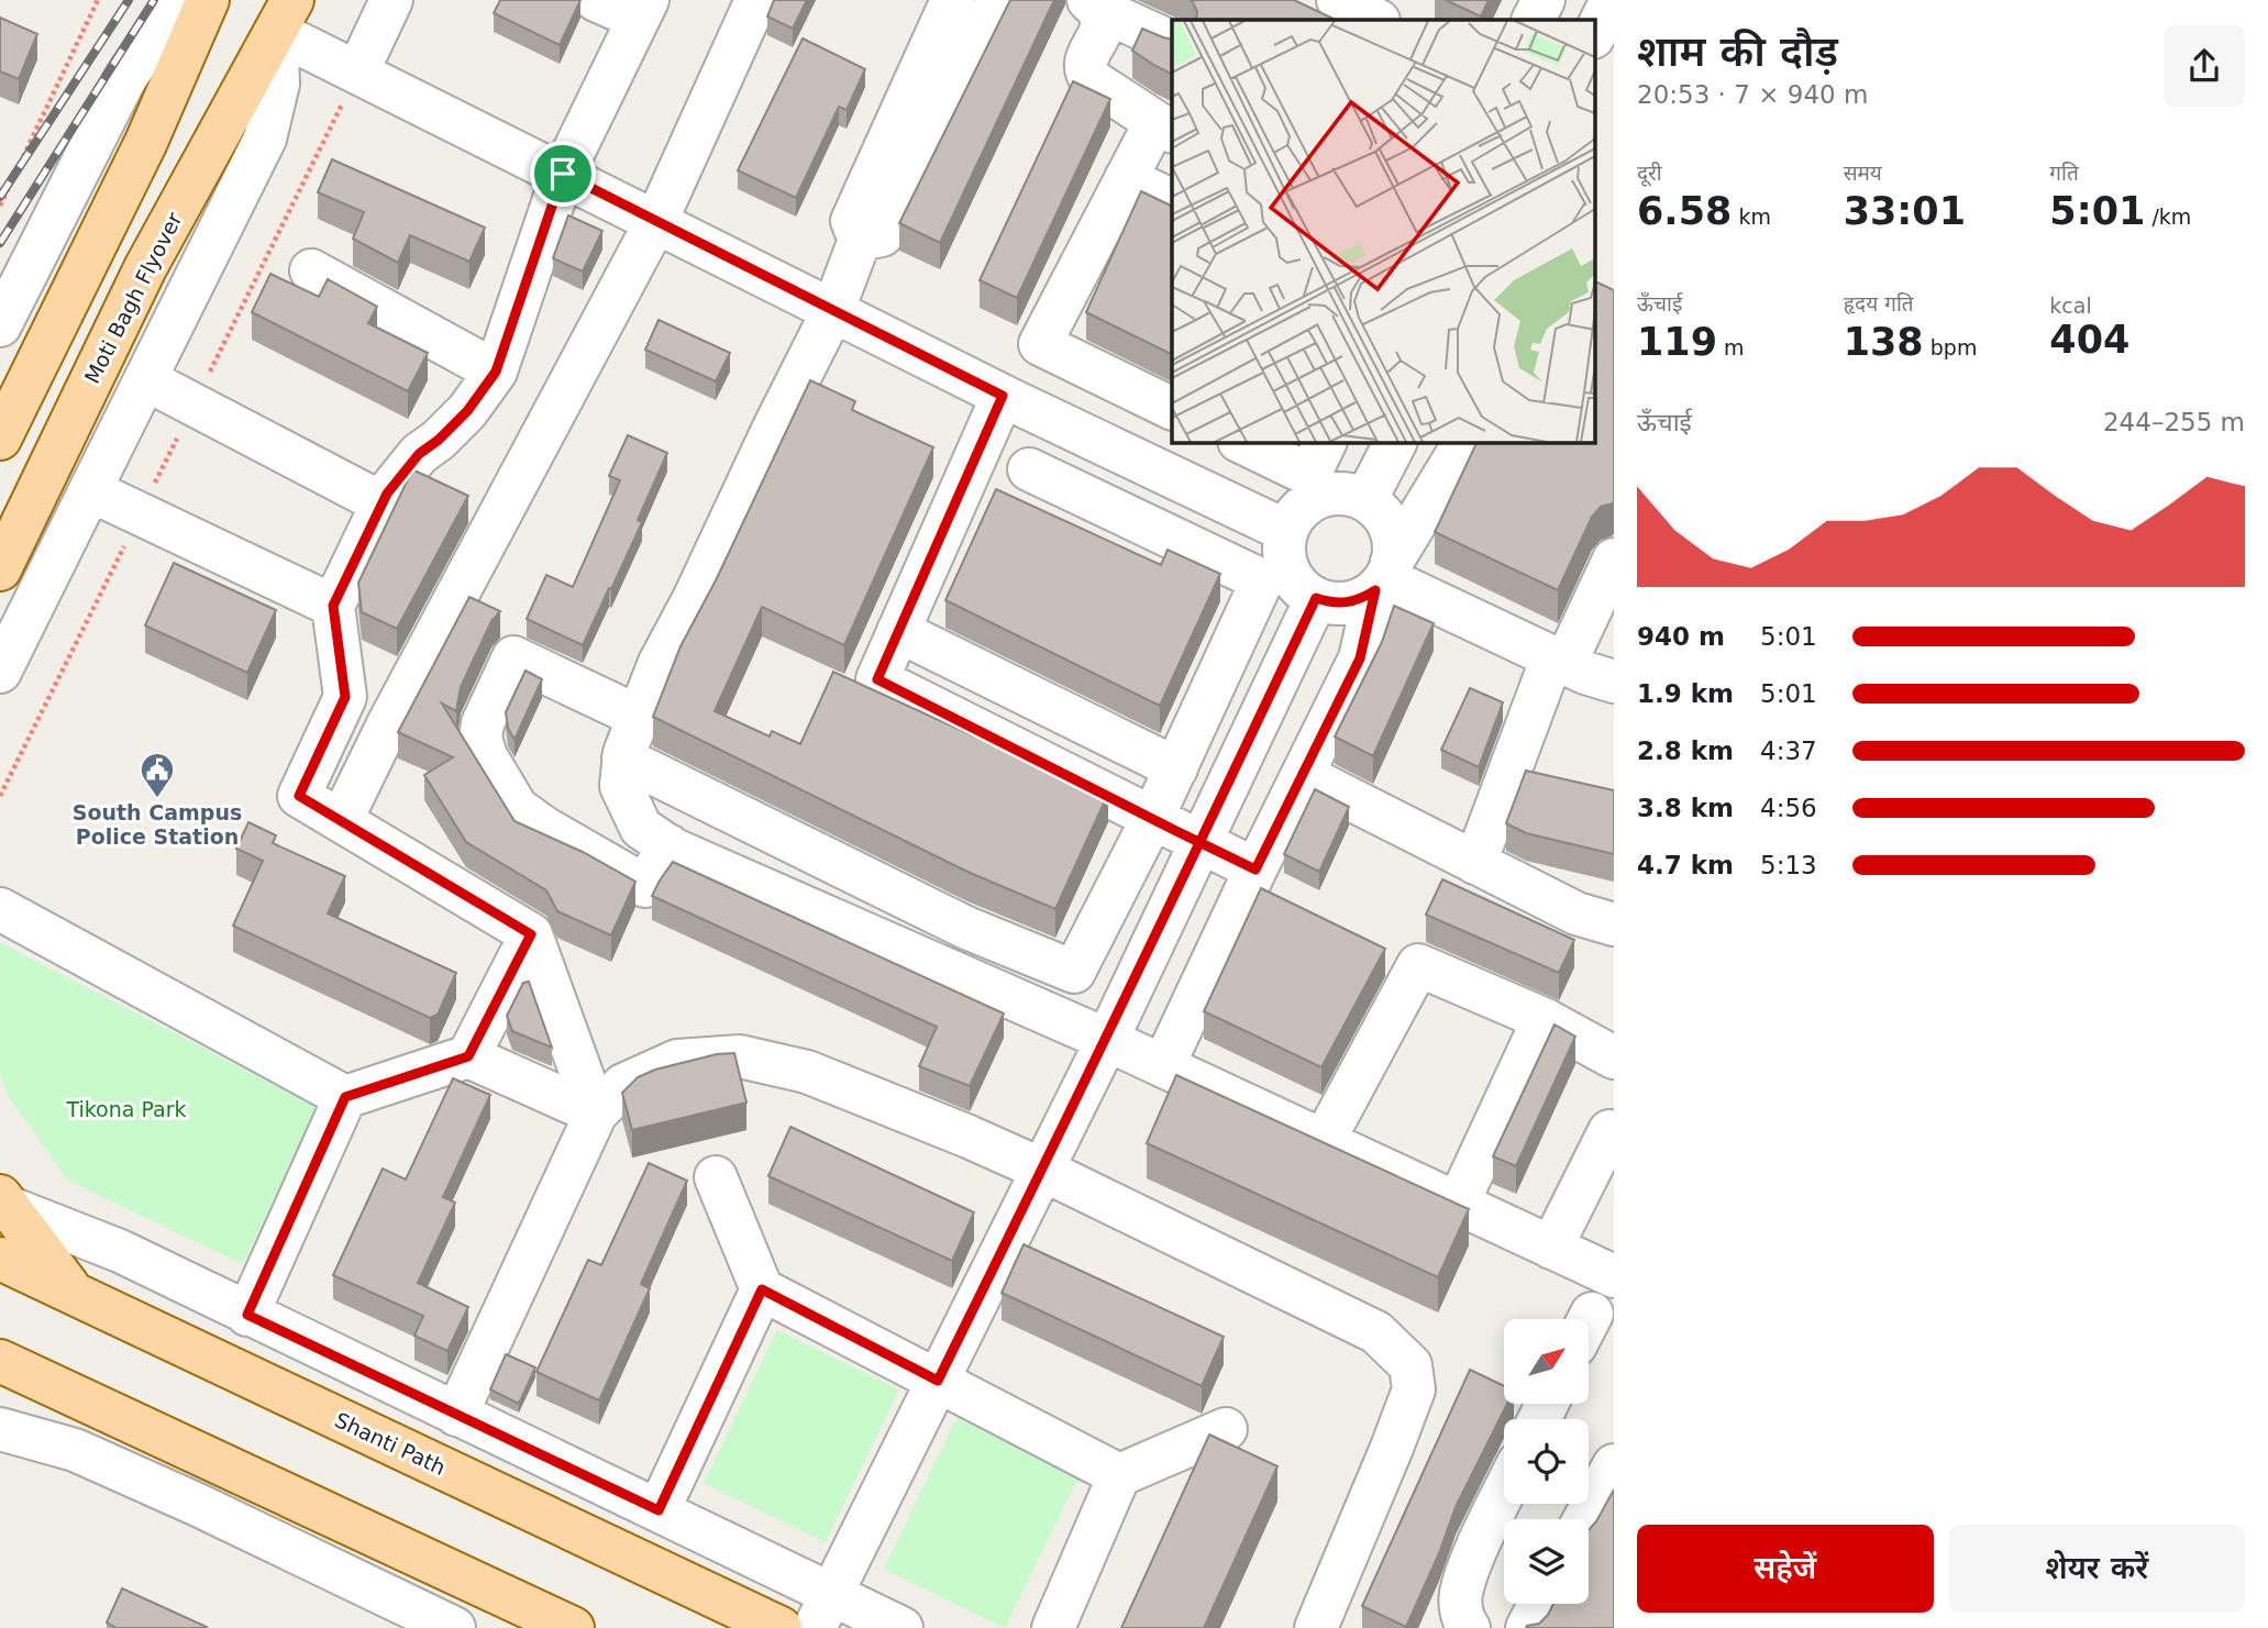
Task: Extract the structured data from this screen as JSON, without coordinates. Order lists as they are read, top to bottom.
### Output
{
  "streets": {
    "main road": ["Moti Bagh Flyover", "Shanti Path"]
  },
  "parks": ["Tikona Park"],
  "places": {
    "public building": ["South Campus Police Station"]
  },
  "north": "top right",
  "page": {
    "heading": ["शाम की दौड़", "20:53 · 7 × 940 m"],
    "stats": [
      ["दूरी", "6.58 km"],
      ["समय", "33:01"],
      ["गति", "5:01 /km"],
      ["ऊँचाई", "119 m"],
      ["हृदय गति", "138 bpm"],
      ["kcal", "404"]
    ],
    "chart": ["ऊँचाई", "244–255 m"],
    "list": [
      {
        "name": "940 m",
        "note": "5:01"
      },
      {
        "name": "1.9 km",
        "note": "5:01"
      },
      {
        "name": "2.8 km",
        "note": "4:37"
      },
      {
        "name": "3.8 km",
        "note": "4:56"
      },
      {
        "name": "4.7 km",
        "note": "5:13"
      }
    ],
    "buttons": ["सहेजें", "शेयर करें"]
  }
}
